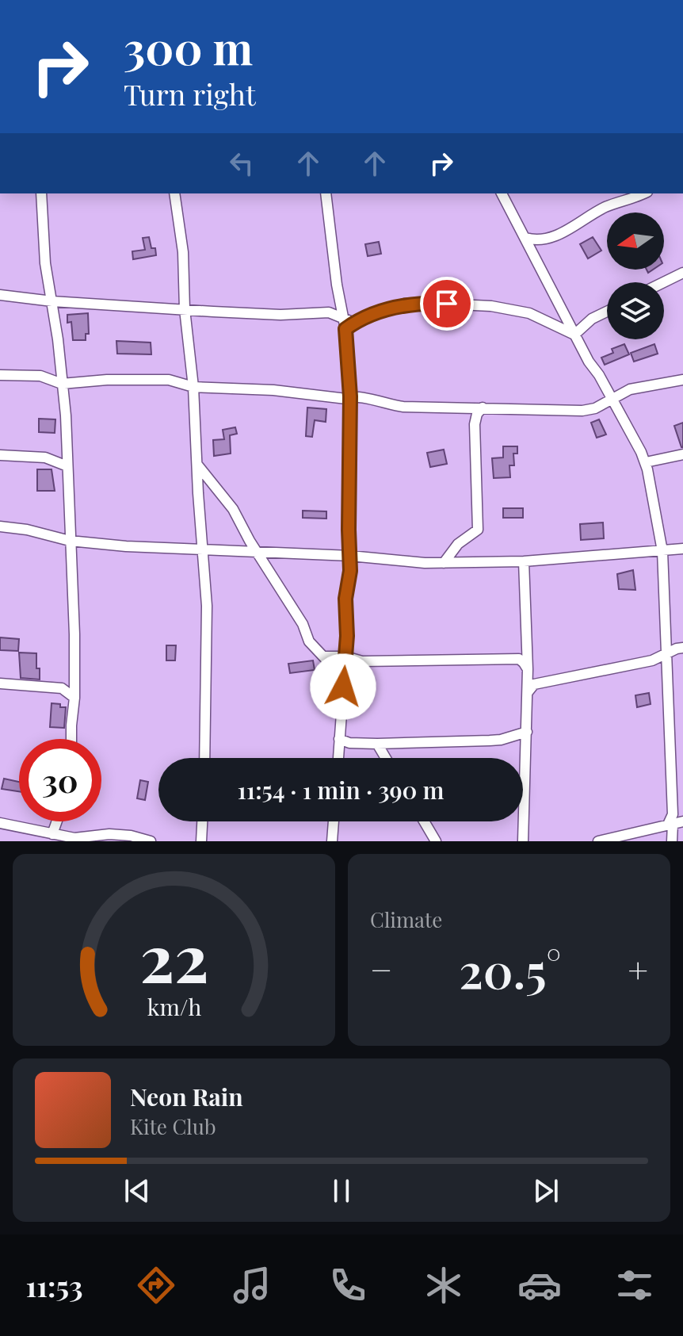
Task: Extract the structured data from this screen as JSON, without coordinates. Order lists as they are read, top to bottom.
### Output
{
  "north": "left",
  "page": {
    "turn": ["300 m", "Turn right"],
    "limit": "30",
    "trip": "11:54 · 1 min · 390 m",
    "tile": "Climate",
    "heat": ["−", "20.5°", "+"],
    "song": ["Neon Rain", "Kite Club"],
    "tabs": "11:53",
    "gauge": ["22", "km/h"]
  }
}
